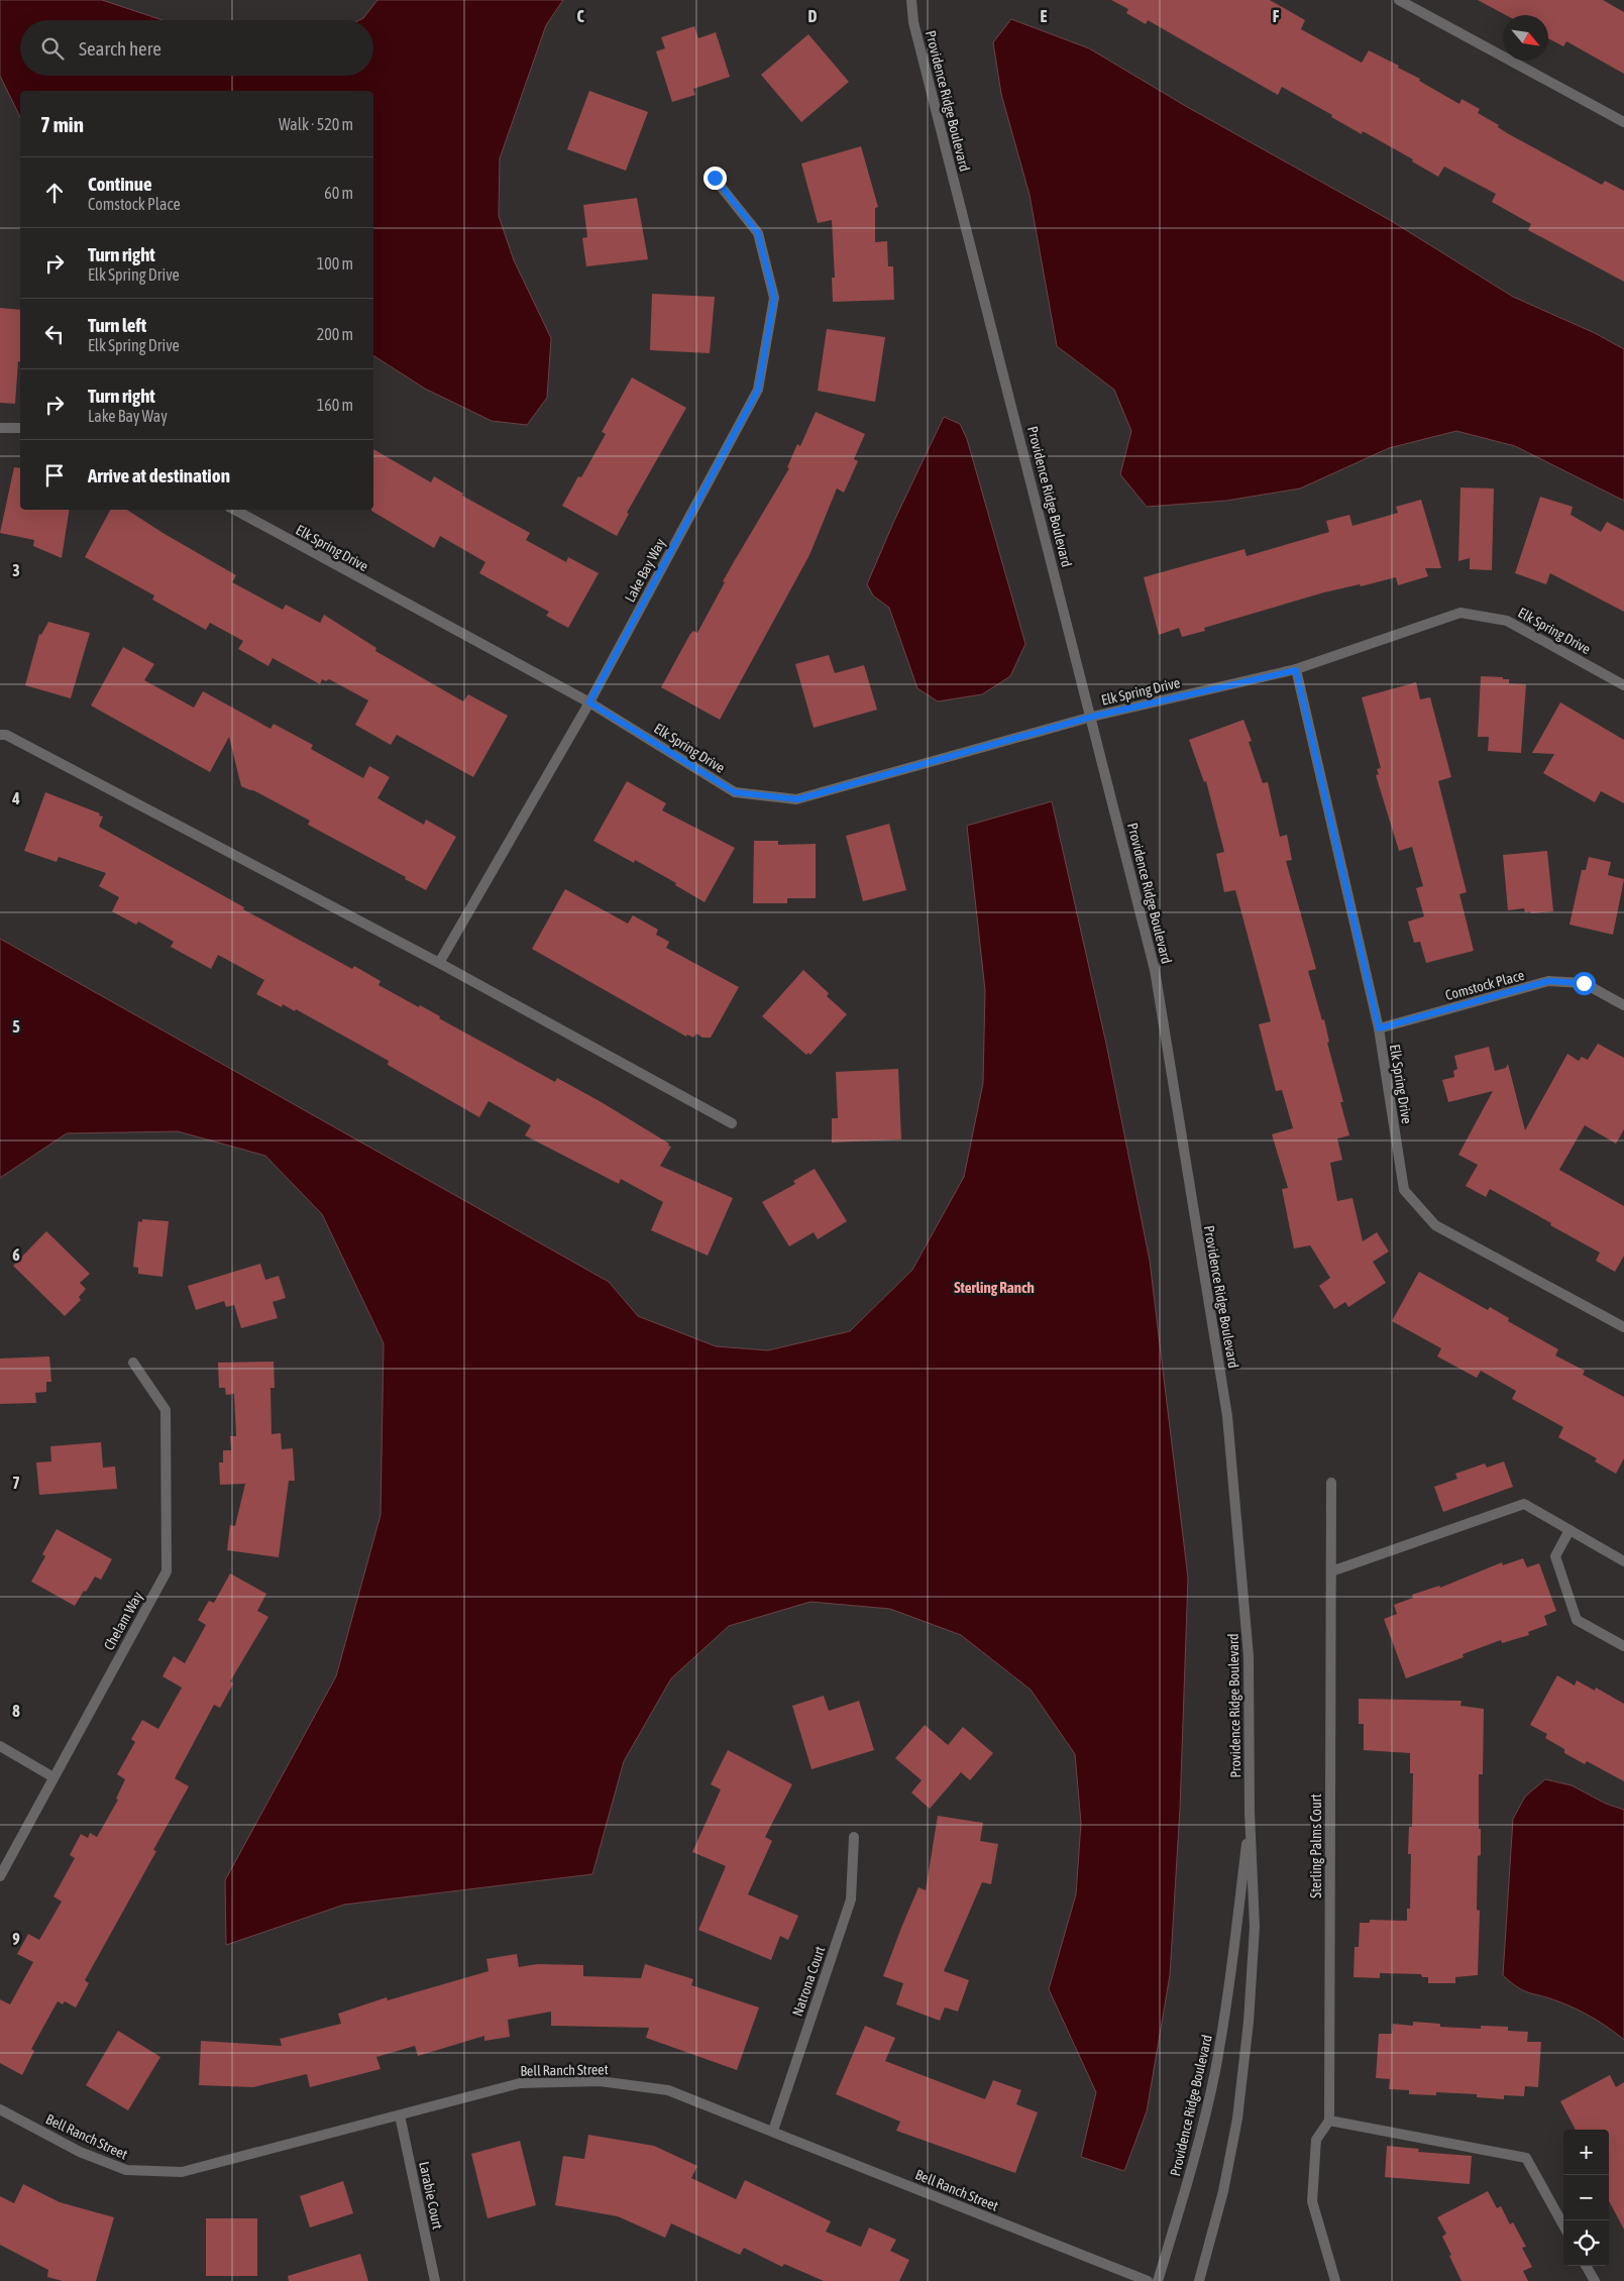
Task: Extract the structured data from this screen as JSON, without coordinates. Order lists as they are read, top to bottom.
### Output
{
  "streets": {
    "street": [
      "Providence Ridge Boulevard",
      "Elk Spring Drive",
      "Lake Bay Way",
      "Comstock Place",
      "Chelam Way",
      "Sterling Palms Court",
      "Natrona Court",
      "Bell Ranch Street",
      "Larabie Court"
    ]
  },
  "crossings": [
    ["Providence Ridge Boulevard", "Elk Spring Drive"],
    ["Elk Spring Drive", "Lake Bay Way"],
    ["Elk Spring Drive", "Comstock Place"],
    ["Natrona Court", "Bell Ranch Street"],
    ["Bell Ranch Street", "Larabie Court"]
  ],
  "districts": ["Sterling Ranch"],
  "north": "bottom right",
  "page": {
    "search": "Search here",
    "heading": ["7 min", "Walk · 520 m"],
    "list": [
      ["Continue", "Comstock Place", "60 m"],
      ["Turn right", "Elk Spring Drive", "100 m"],
      ["Turn left", "Elk Spring Drive", "200 m"],
      ["Turn right", "Lake Bay Way", "160 m"],
      "Arrive at destination"
    ],
    "map_buttons": ["+", "−"]
  },
  "grid": {
    "columns": [
      "C",
      "D",
      "E",
      "F"
    ],
    "rows": [
      "3",
      "4",
      "5",
      "6",
      "7",
      "8",
      "9"
    ]
  }
}
